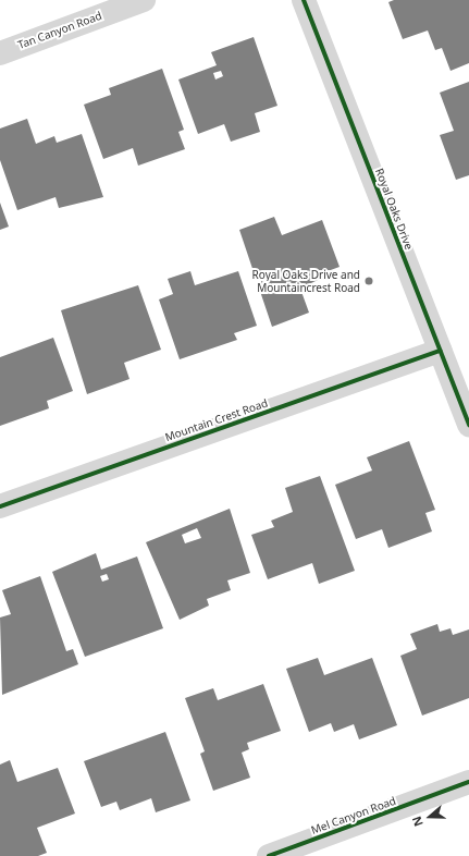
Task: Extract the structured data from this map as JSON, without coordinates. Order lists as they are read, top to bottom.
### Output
{
  "streets": {
    "street": [
      "Tan Canyon Road",
      "Royal Oaks Drive",
      "Mountain Crest Road",
      "Mel Canyon Road"
    ]
  },
  "crossings": [
    ["Royal Oaks Drive", "Mountain Crest Road"]
  ],
  "places": ["Royal Oaks Drive and Mountaincrest Road"],
  "north": "left"
}
